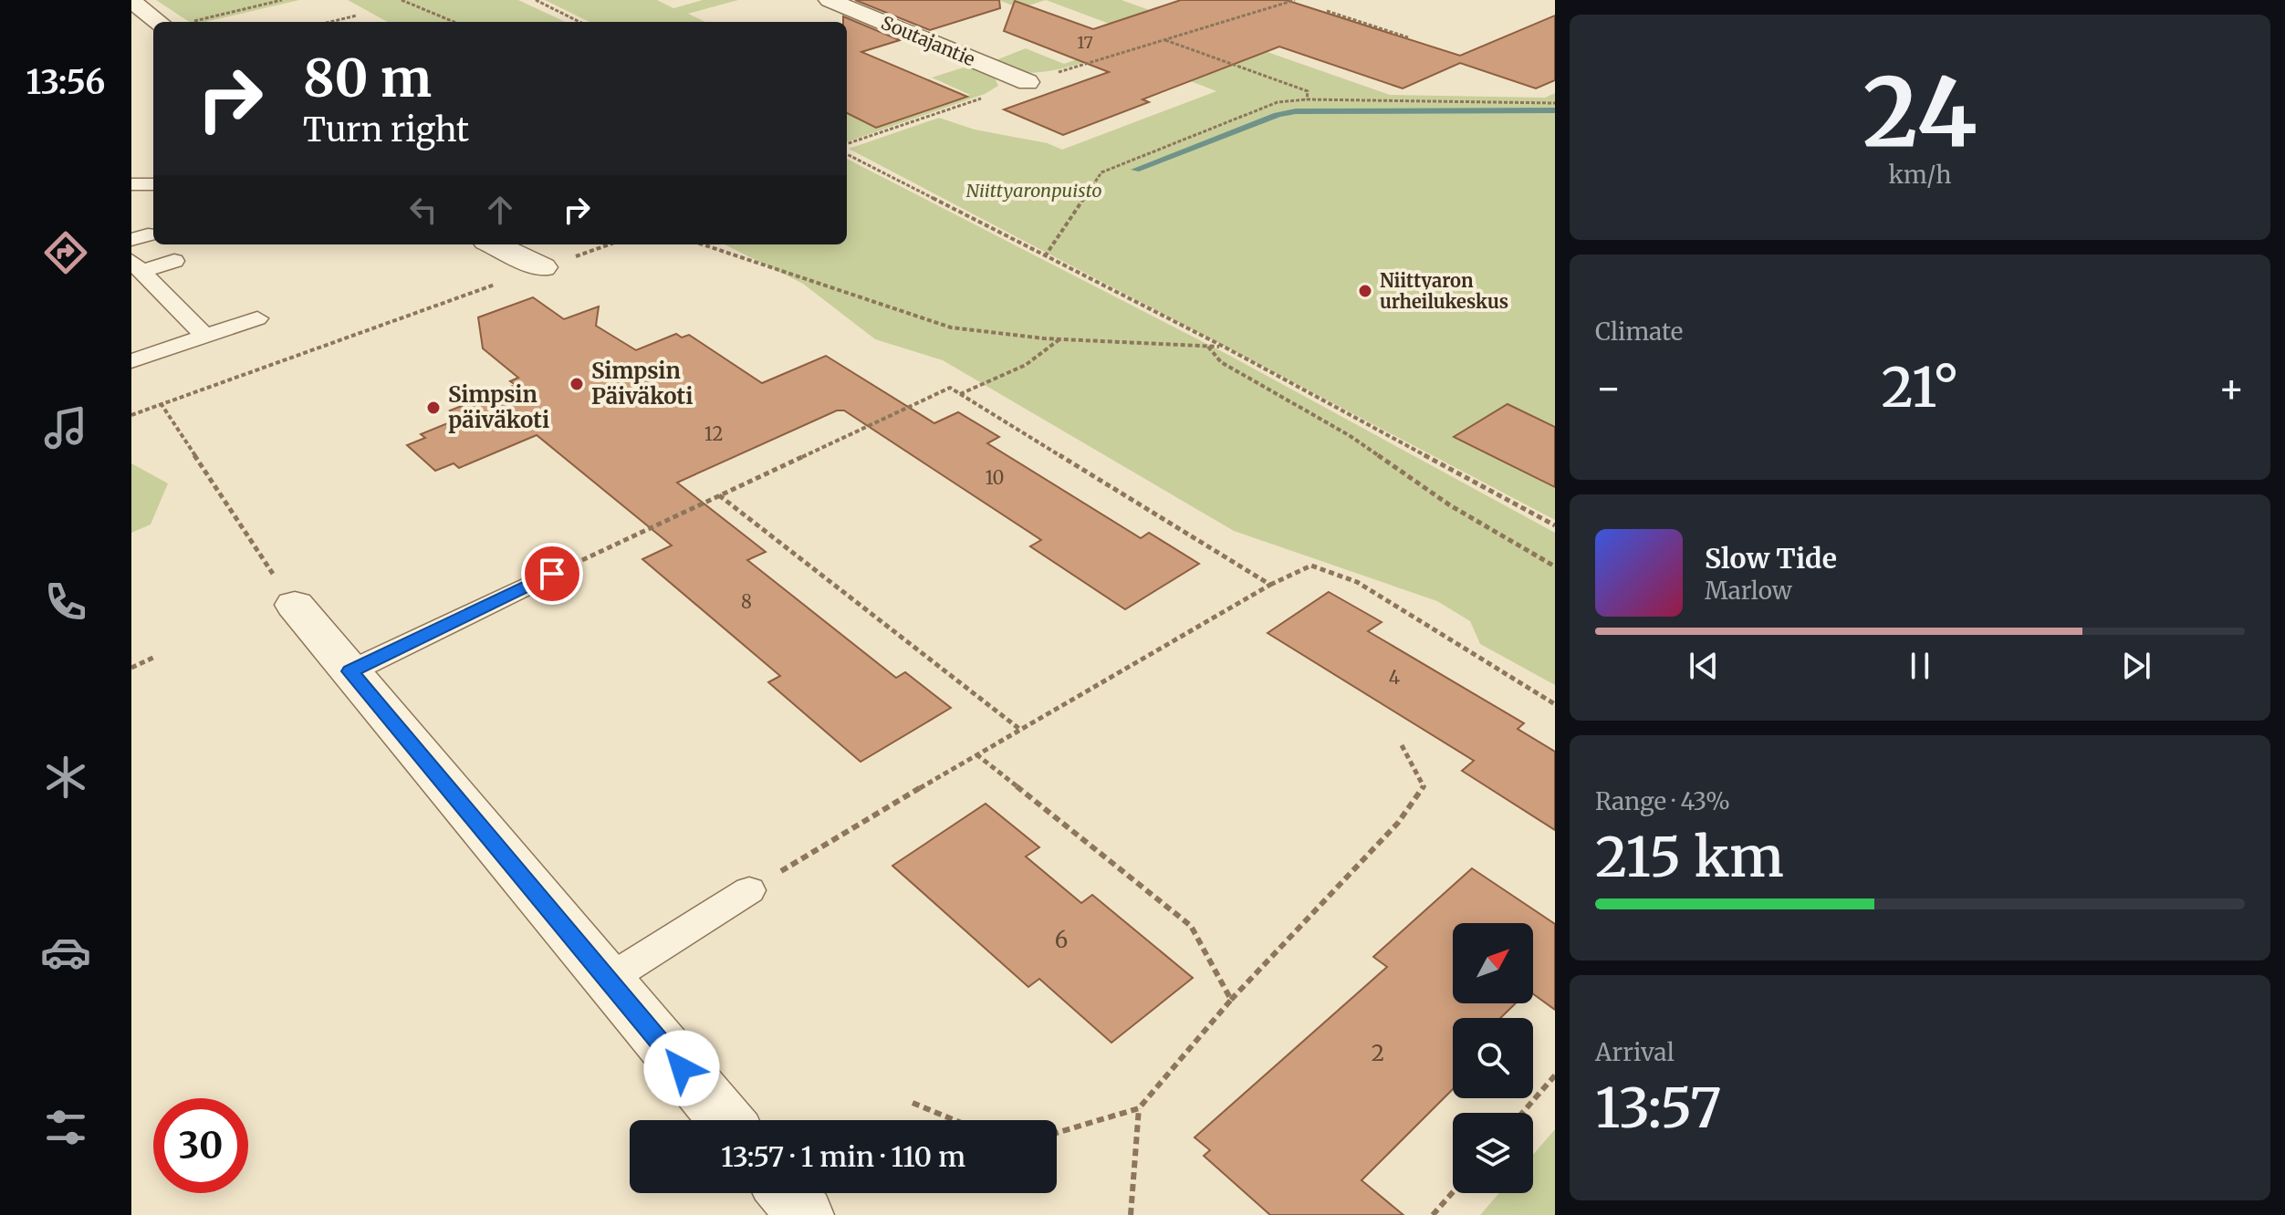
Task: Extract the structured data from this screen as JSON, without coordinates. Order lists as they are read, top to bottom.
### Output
{
  "streets": {
    "street": ["Soutajantie"]
  },
  "parks": ["Niittyaronpuisto"],
  "places": ["Niittyaron urheilukeskus", "Simpsin Päiväkoti", "Simpsin päiväkoti"],
  "house_numbers": [
    "17",
    "12",
    "10",
    "8",
    "4",
    "6",
    "2"
  ],
  "north": "top right",
  "page": {
    "tabs": "13:56",
    "tile": [
      ["24", "km/h"],
      "Climate",
      ["Range · 43%", "215 km"],
      ["Arrival", "13:57"]
    ],
    "turn": ["80 m", "Turn right"],
    "heat": ["−", "21°", "+"],
    "song": ["Slow Tide", "Marlow"],
    "limit": "30",
    "trip": "13:57 · 1 min · 110 m"
  }
}
